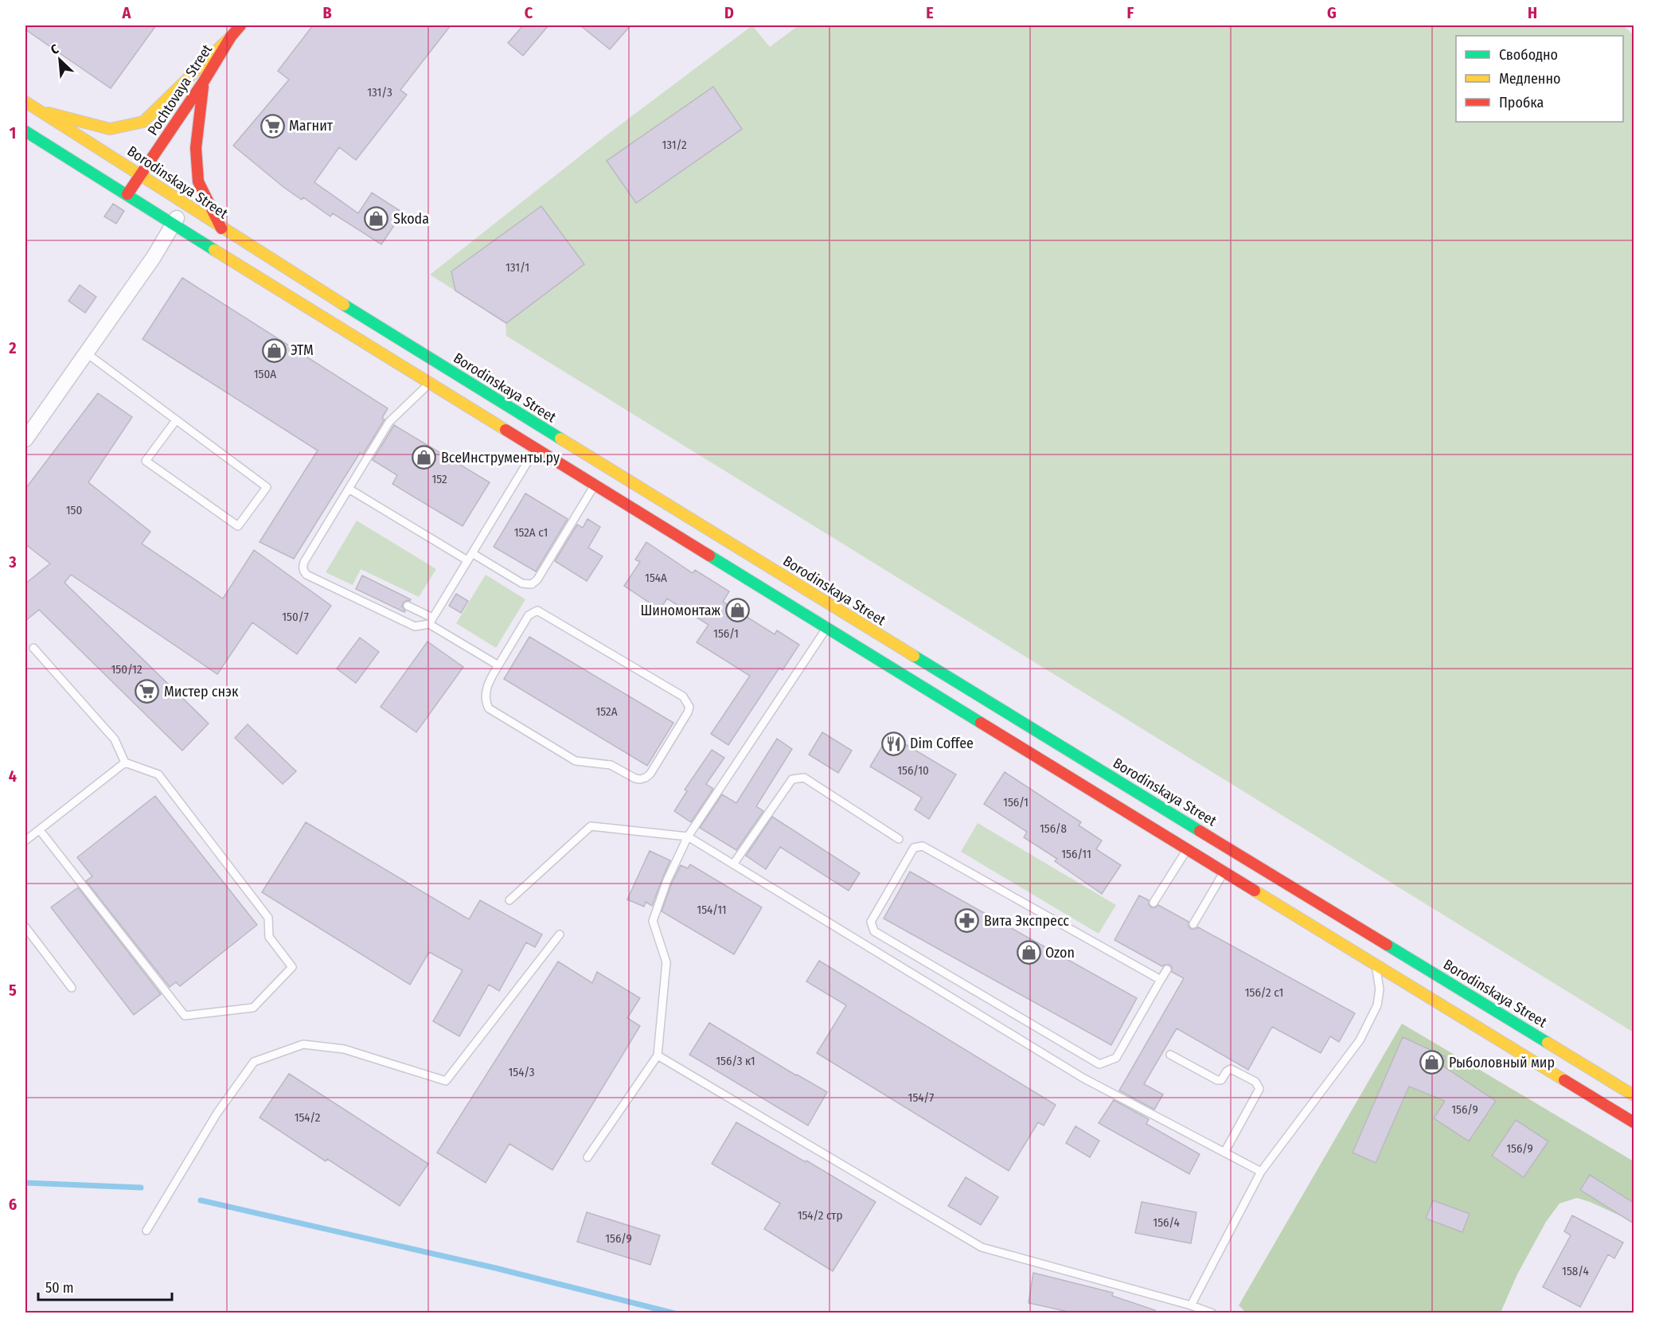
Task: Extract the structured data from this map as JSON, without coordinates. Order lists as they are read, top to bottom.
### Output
{
  "streets": {
    "main road": ["Pochtovaya Street", "Borodinskaya Street"]
  },
  "crossings": [
    ["Pochtovaya Street", "Borodinskaya Street"]
  ],
  "places": {
    "supermarket": ["Магнит", "Мистер снэк"],
    "shop": [
      "Skoda",
      "ЭТМ",
      "ВсеИнструменты.ру",
      "Шиномонтаж",
      "Ozon",
      "Рыболовный мир"
    ],
    "restaurant": ["Dim Coffee"],
    "pharmacy": ["Вита Экспресс"]
  },
  "house_numbers": [
    "131/3",
    "131/2",
    "131/1",
    "150А",
    "152",
    "150",
    "152А с1",
    "154А",
    "150/7",
    "156/1",
    "150/12",
    "152А",
    "156/10",
    "156/1",
    "156/8",
    "156/11",
    "154/11",
    "156/2 с1",
    "156/3 к1",
    "154/3",
    "154/7",
    "156/9",
    "154/2",
    "156/9",
    "154/2 стр",
    "156/4",
    "156/9",
    "158/4"
  ],
  "legend": ["Свободно", "Медленно", "Пробка"],
  "scale_bar": "50 m",
  "north": "top left",
  "grid": {
    "columns": [
      "A",
      "B",
      "C",
      "D",
      "E",
      "F",
      "G",
      "H"
    ],
    "rows": [
      "1",
      "2",
      "3",
      "4",
      "5",
      "6"
    ]
  }
}
